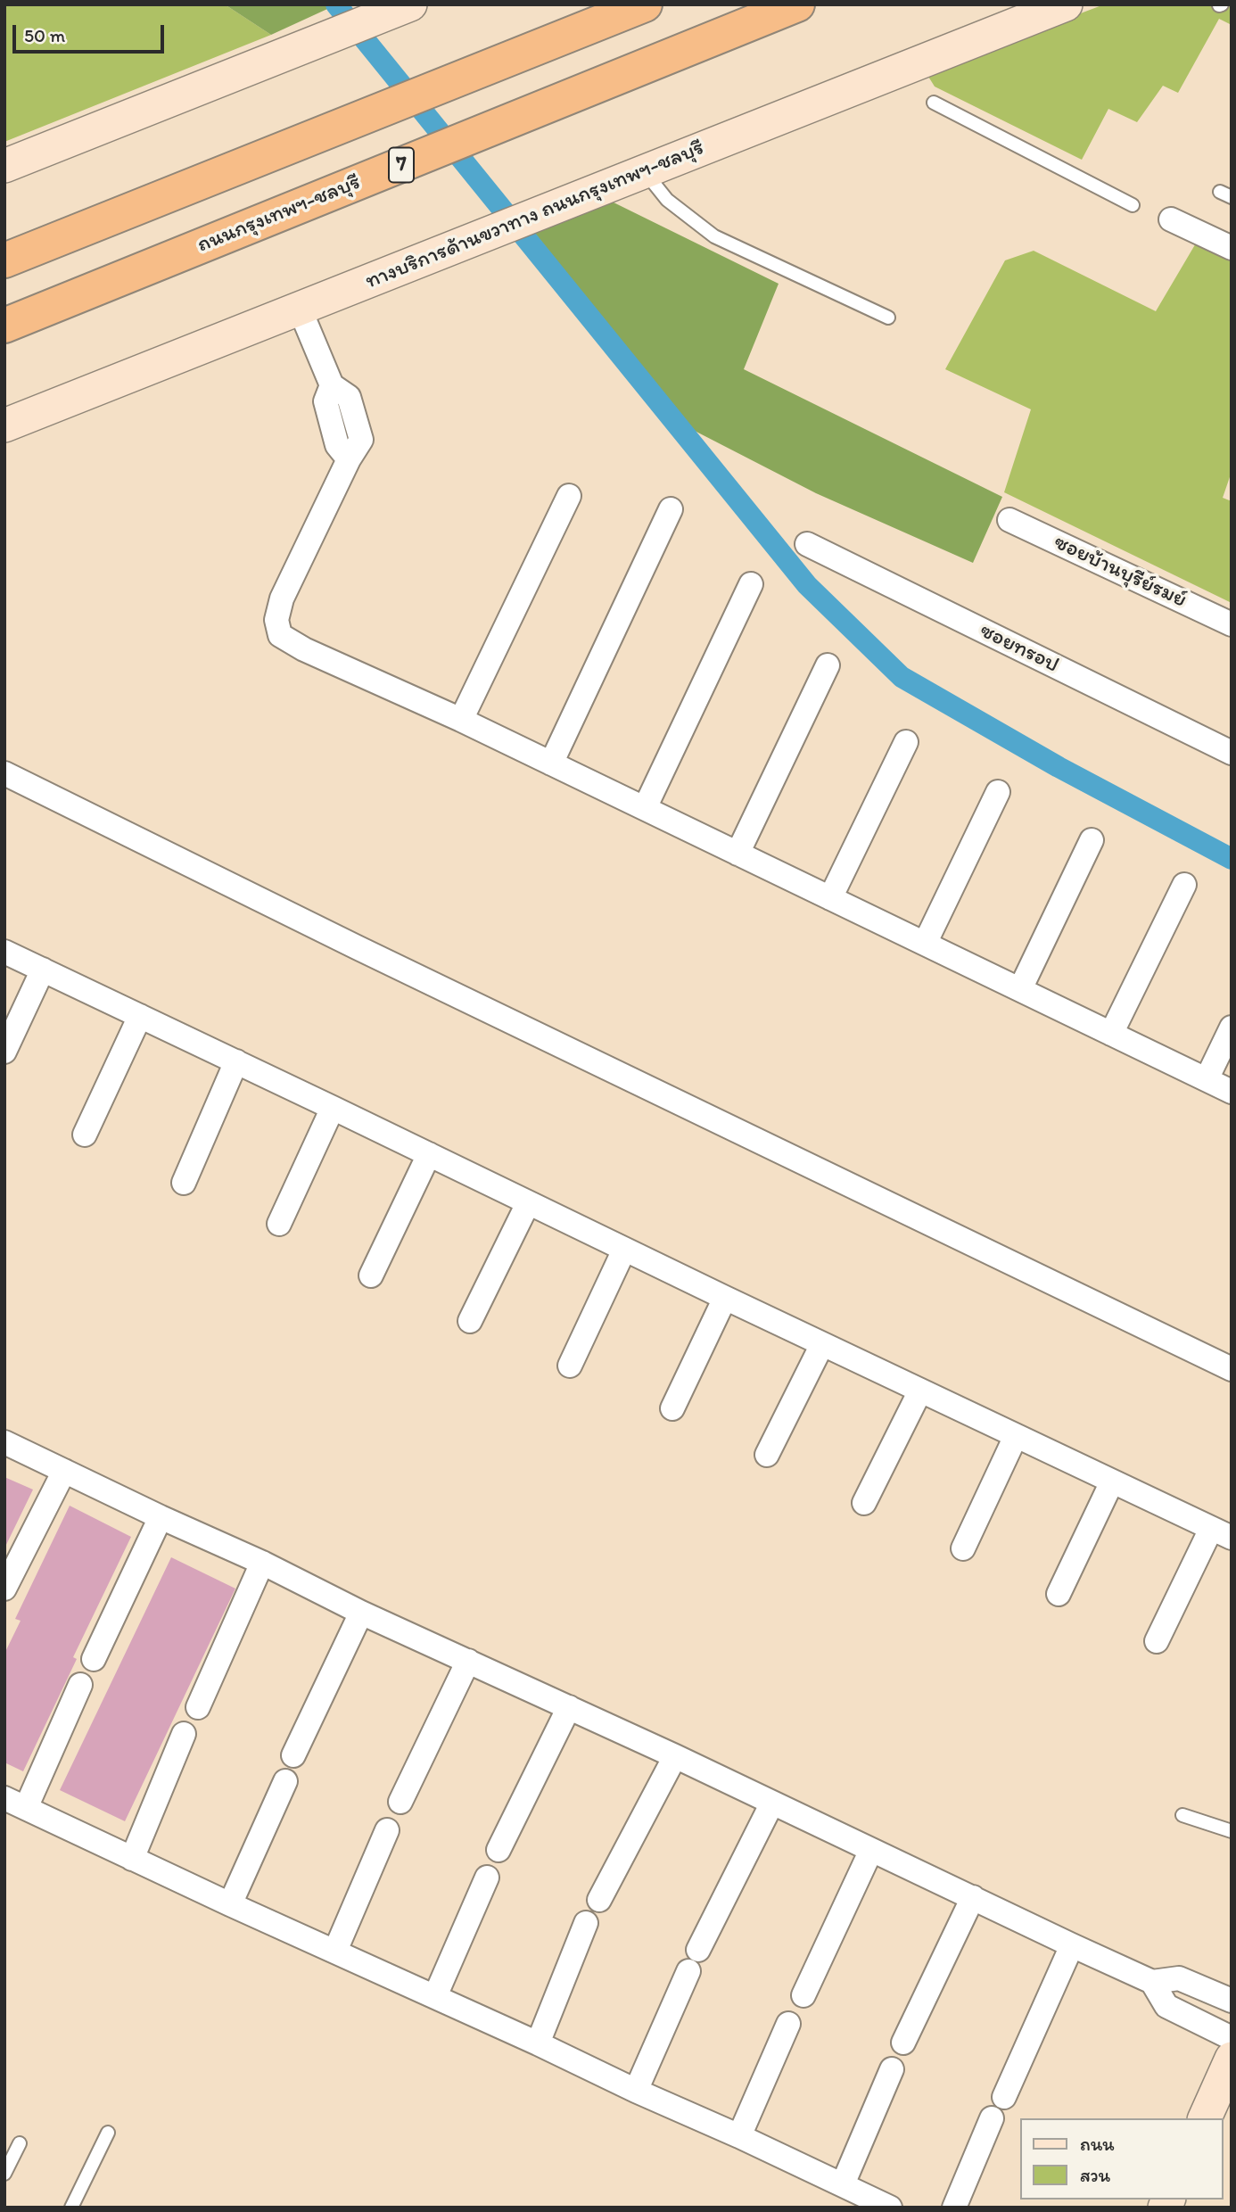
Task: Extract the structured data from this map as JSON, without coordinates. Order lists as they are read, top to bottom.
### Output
{
  "streets": {
    "highway": ["7", "ถนนกรุงเทพฯ-ชลบุรี"],
    "main road": ["ทางบริการด้านขวาทาง ถนนกรุงเทพฯ-ชลบุรี"],
    "street": ["ซอยบ้านบุรีย์รมย์", "ซอยทรอป"]
  },
  "legend": ["ถนน", "สวน"],
  "scale_bar": "50 m"
}
